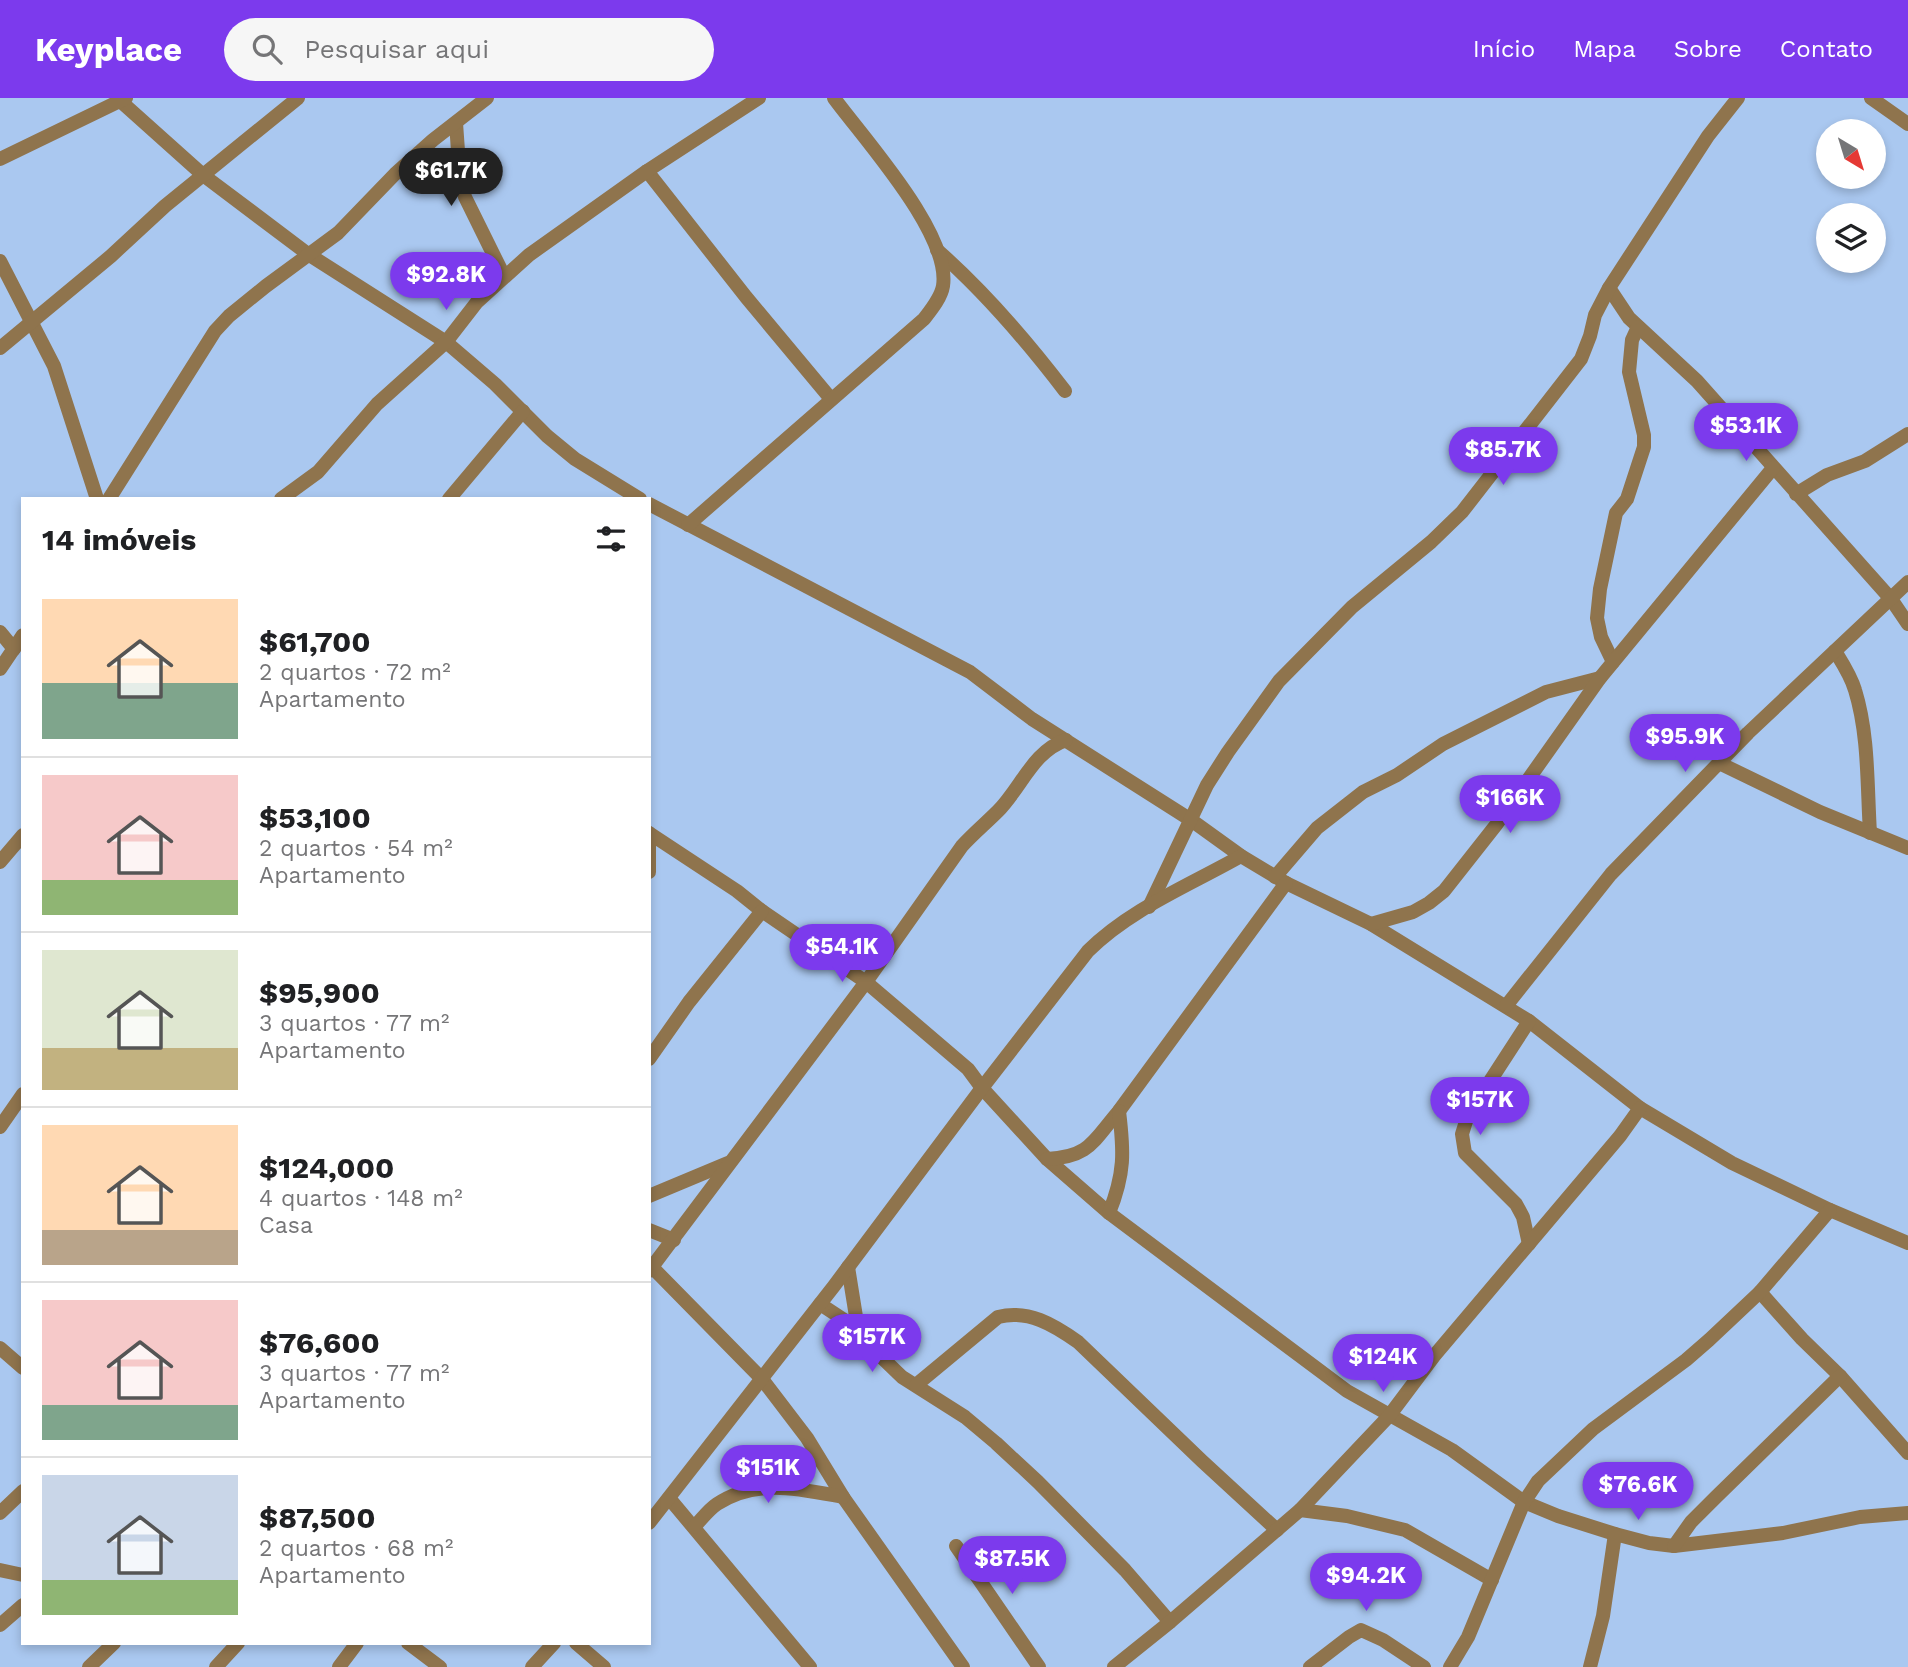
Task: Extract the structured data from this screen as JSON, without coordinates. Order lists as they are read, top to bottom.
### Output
{
  "north": "bottom right",
  "page": {
    "header": "Keyplace",
    "search": "Pesquisar aqui",
    "nav": [
      "Início",
      "Mapa",
      "Sobre",
      "Contato"
    ],
    "price": [
      "$61.7K",
      "$92.8K",
      "$53.1K",
      "$85.7K",
      "$95.9K",
      "$166K",
      "$54.1K",
      "$157K",
      "$157K",
      "$124K",
      "$151K",
      "$76.6K",
      "$87.5K",
      "$94.2K"
    ],
    "heading": "14 imóveis",
    "list": [
      {
        "name": "$61,700",
        "note": "2 quartos · 72 m² · Apartamento"
      },
      {
        "name": "$53,100",
        "note": "2 quartos · 54 m² · Apartamento"
      },
      {
        "name": "$95,900",
        "note": "3 quartos · 77 m² · Apartamento"
      },
      {
        "name": "$124,000",
        "note": "4 quartos · 148 m² · Casa"
      },
      {
        "name": "$76,600",
        "note": "3 quartos · 77 m² · Apartamento"
      },
      {
        "name": "$87,500",
        "note": "2 quartos · 68 m² · Apartamento"
      }
    ]
  }
}
